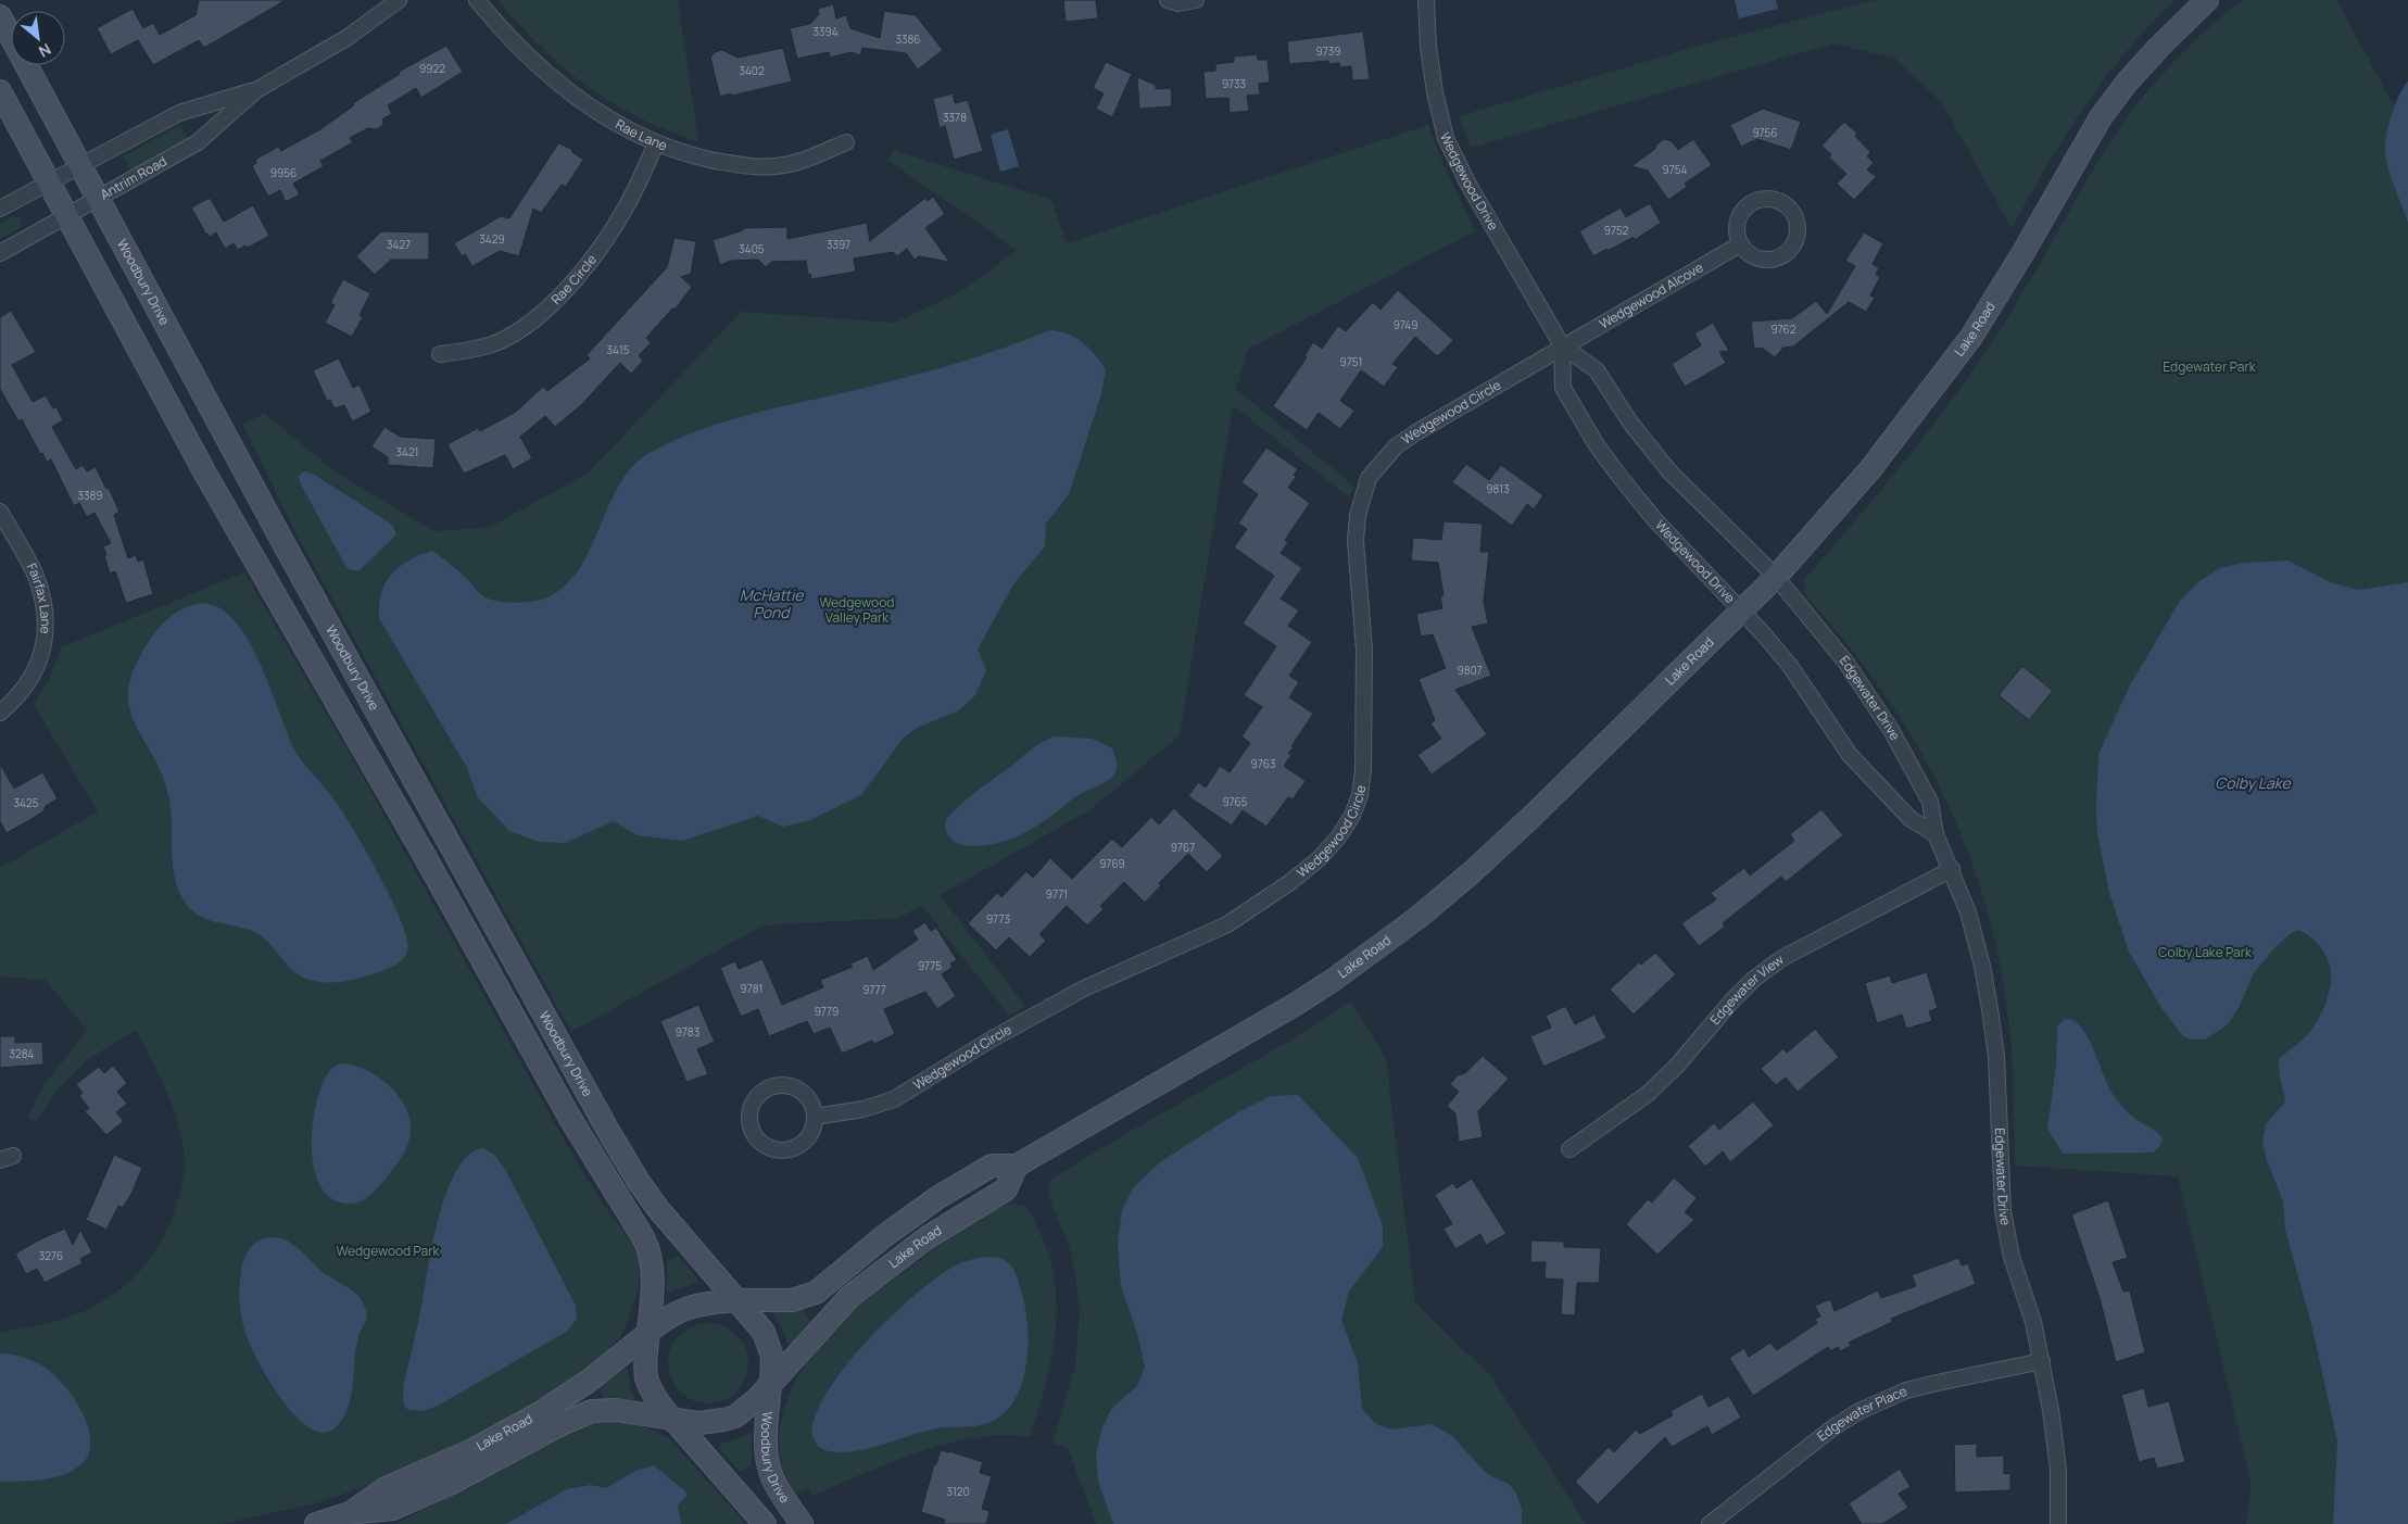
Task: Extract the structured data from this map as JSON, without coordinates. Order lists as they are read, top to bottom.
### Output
{
  "streets": {
    "main road": ["Woodbury Drive", "Lake Road"],
    "street": [
      "Rae Lane",
      "Antrim Road",
      "Wedgewood Drive",
      "Rae Circle",
      "Wedgewood Alcove",
      "Wedgewood Circle",
      "Fairfax Lane",
      "Edgewater Drive",
      "Edgewater View",
      "Edgewater Place"
    ]
  },
  "crossings": [
    ["Rae Lane", "Rae Circle"],
    ["Antrim Road", "Woodbury Drive"],
    ["Wedgewood Drive", "Wedgewood Alcove"],
    ["Wedgewood Drive", "Lake Road"],
    ["Wedgewood Drive", "Wedgewood Circle"],
    ["Wedgewood Drive", "Edgewater Drive"],
    ["Woodbury Drive", "Lake Road"],
    ["Wedgewood Alcove", "Wedgewood Circle"],
    ["Lake Road", "Edgewater Drive"],
    ["Edgewater Drive", "Edgewater View"],
    ["Edgewater Drive", "Edgewater Place"]
  ],
  "water": ["McHattie Pond", "Colby Lake"],
  "parks": [
    "Edgewater Park",
    "Wedgewood Valley Park",
    "Colby Lake Park",
    "Wedgewood Park"
  ],
  "house_numbers": [
    "3394",
    "3386",
    "9739",
    "9922",
    "3402",
    "9733",
    "3378",
    "9756",
    "9754",
    "9956",
    "9752",
    "3429",
    "3427",
    "3397",
    "3405",
    "9749",
    "9762",
    "3415",
    "9751",
    "3421",
    "9813",
    "3389",
    "9807",
    "9763",
    "9765",
    "3425",
    "9767",
    "9769",
    "9771",
    "9773",
    "9775",
    "9781",
    "9777",
    "9779",
    "9783",
    "3284",
    "3276",
    "3120"
  ],
  "north": "bottom right"
}
